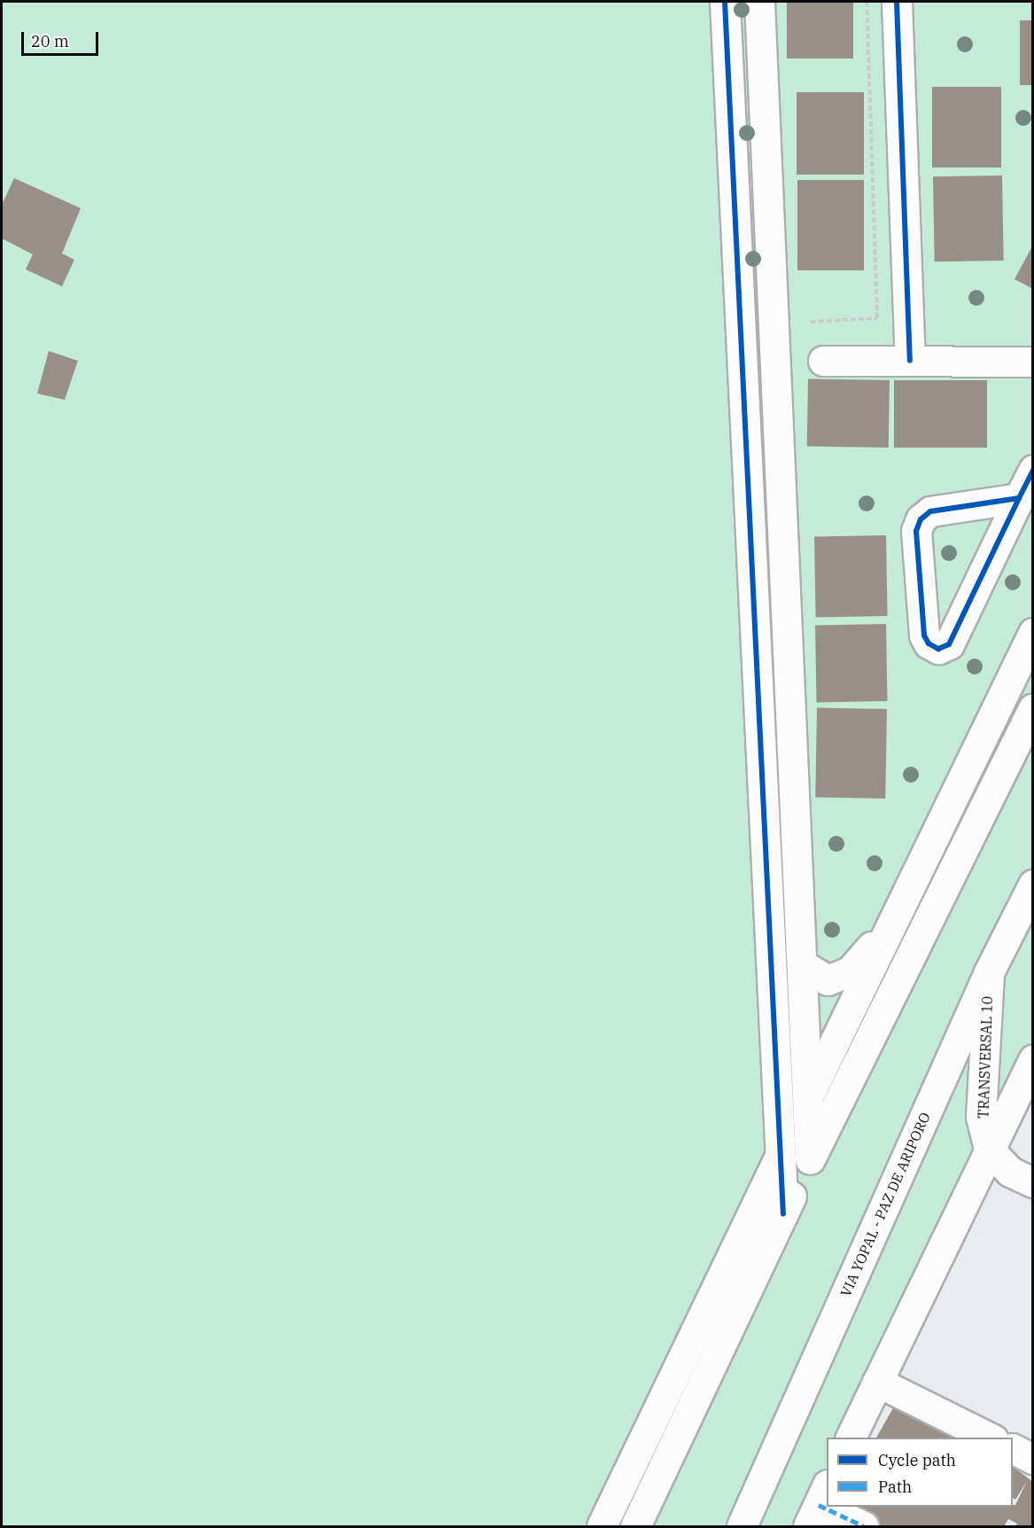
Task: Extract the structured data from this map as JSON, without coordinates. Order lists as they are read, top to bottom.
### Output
{
  "streets": {
    "street": ["TRANSVERSAL 10", "VIA YOPAL - PAZ DE ARIPORO"]
  },
  "crossings": [
    ["TRANSVERSAL 10", "VIA YOPAL - PAZ DE ARIPORO"]
  ],
  "legend": ["Cycle path", "Path"],
  "scale_bar": "20 m"
}
